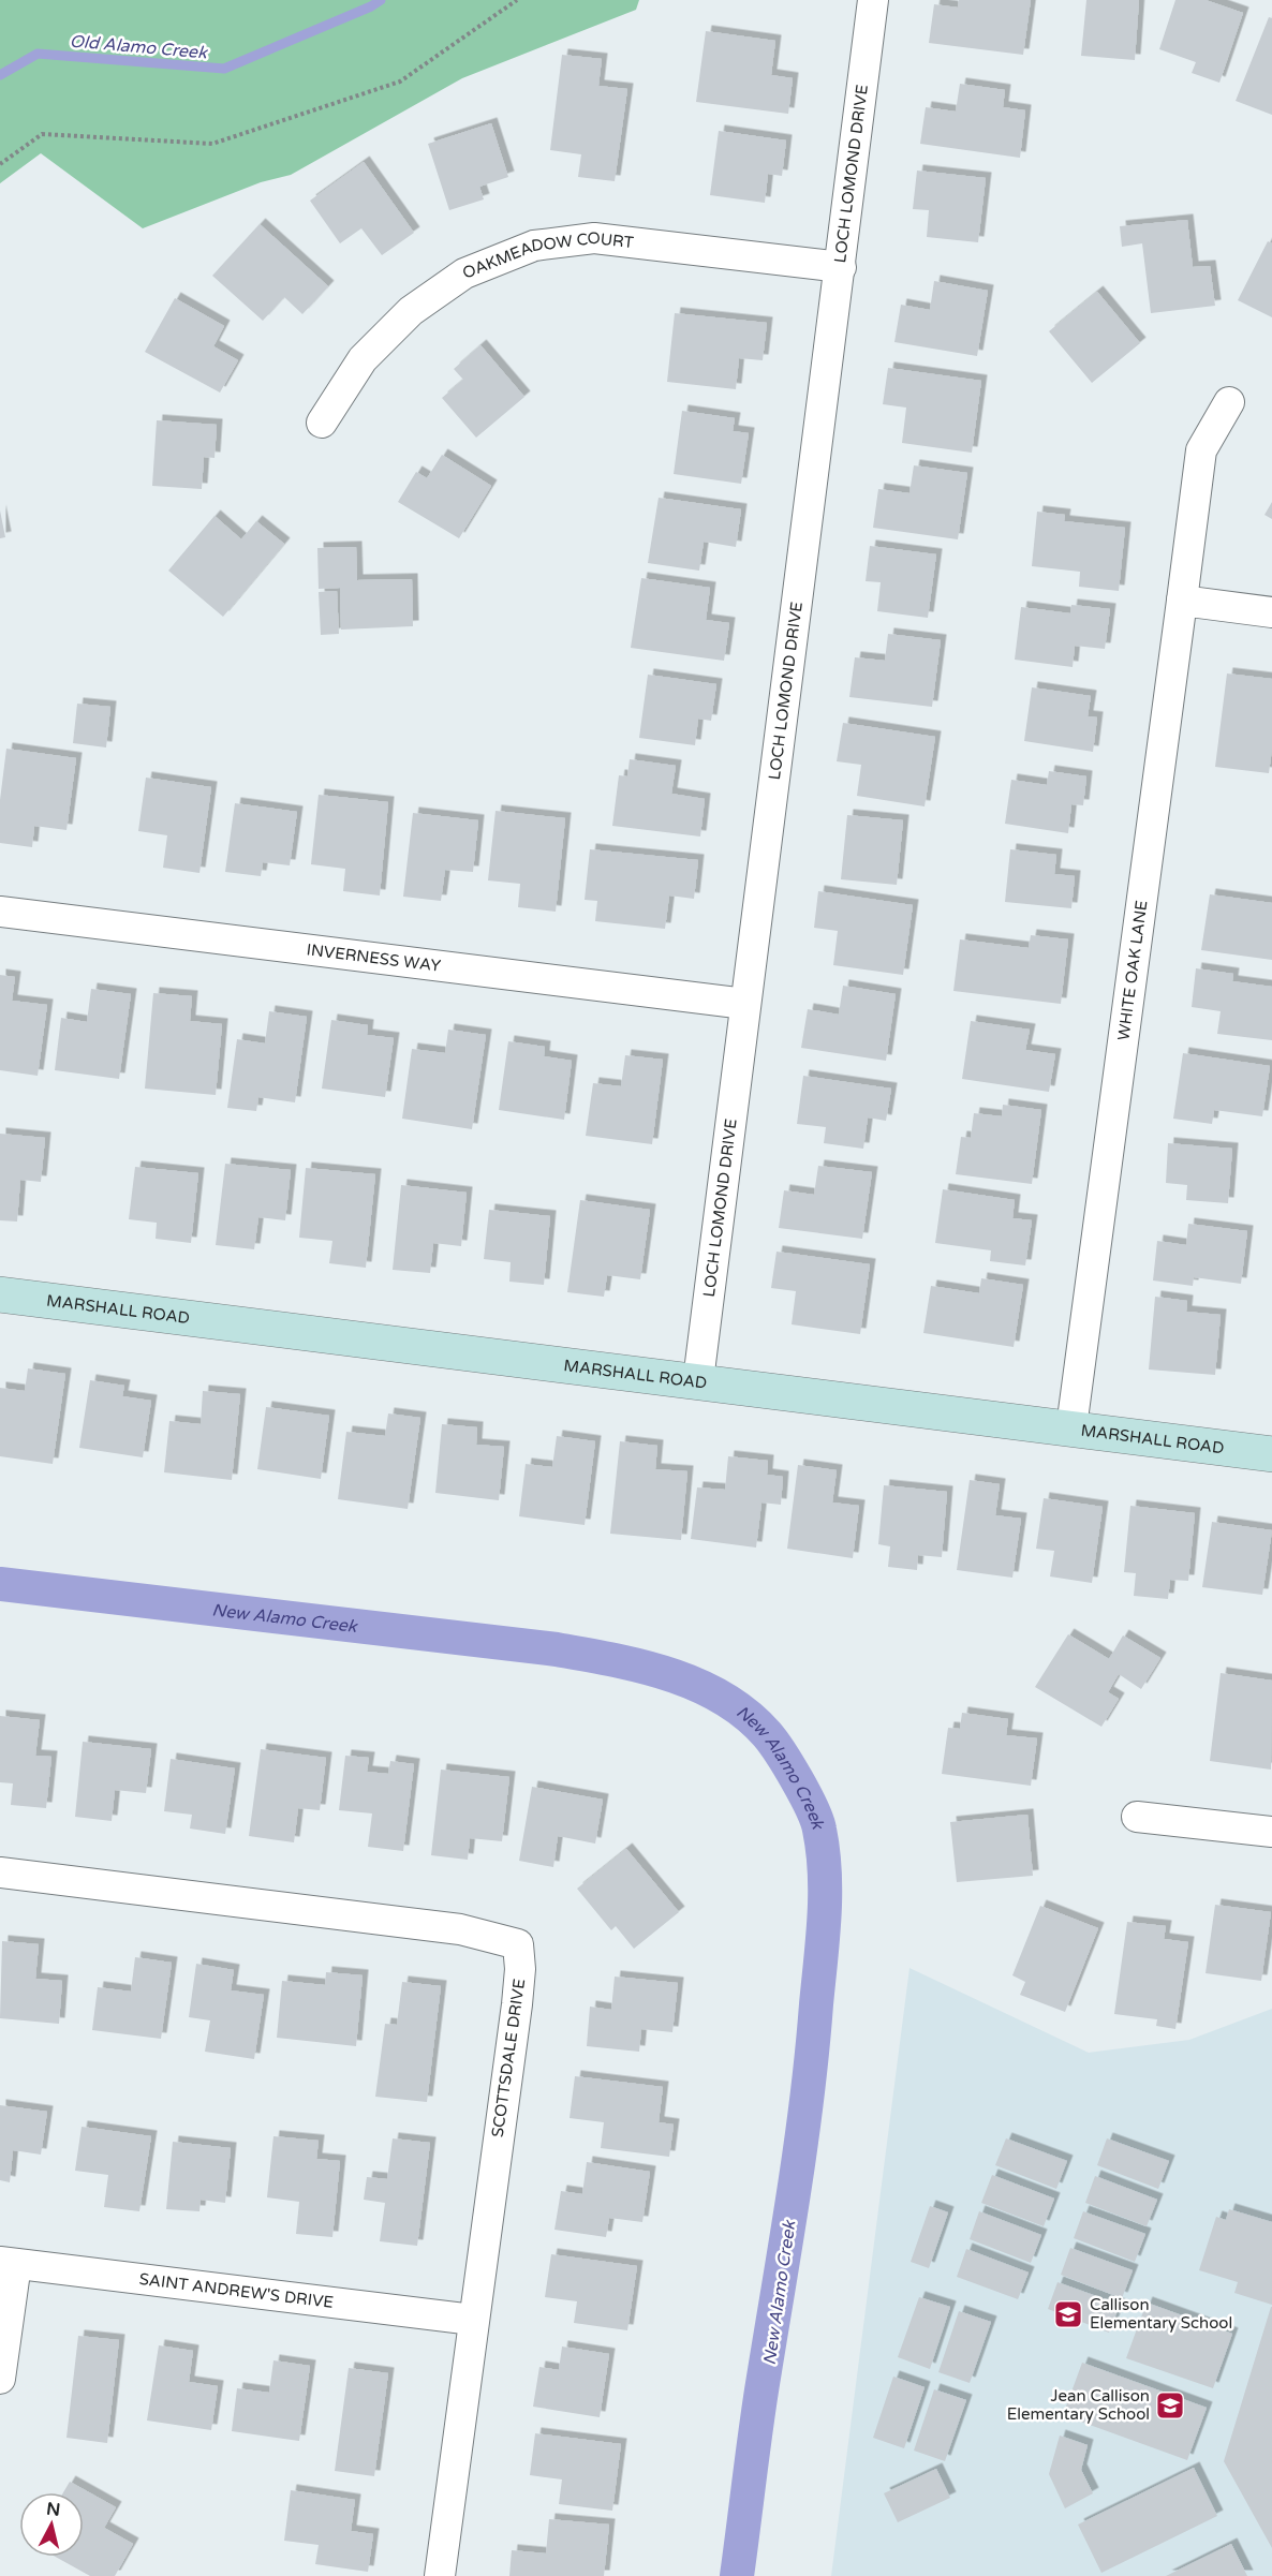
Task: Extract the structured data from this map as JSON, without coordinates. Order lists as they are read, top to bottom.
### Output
{
  "streets": {
    "street": [
      "LOCH LOMOND DRIVE",
      "OAKMEADOW COURT",
      "INVERNESS WAY",
      "WHITE OAK LANE",
      "MARSHALL ROAD",
      "SCOTTSDALE DRIVE",
      "SAINT ANDREW'S DRIVE"
    ]
  },
  "crossings": [
    ["LOCH LOMOND DRIVE", "OAKMEADOW COURT"],
    ["LOCH LOMOND DRIVE", "INVERNESS WAY"],
    ["LOCH LOMOND DRIVE", "MARSHALL ROAD"],
    ["WHITE OAK LANE", "MARSHALL ROAD"],
    ["SCOTTSDALE DRIVE", "SAINT ANDREW'S DRIVE"]
  ],
  "water": ["Old Alamo Creek", "New Alamo Creek"],
  "places": {
    "school or university": ["Callison Elementary School", "Jean Callison Elementary School"]
  },
  "north": "top"
}
